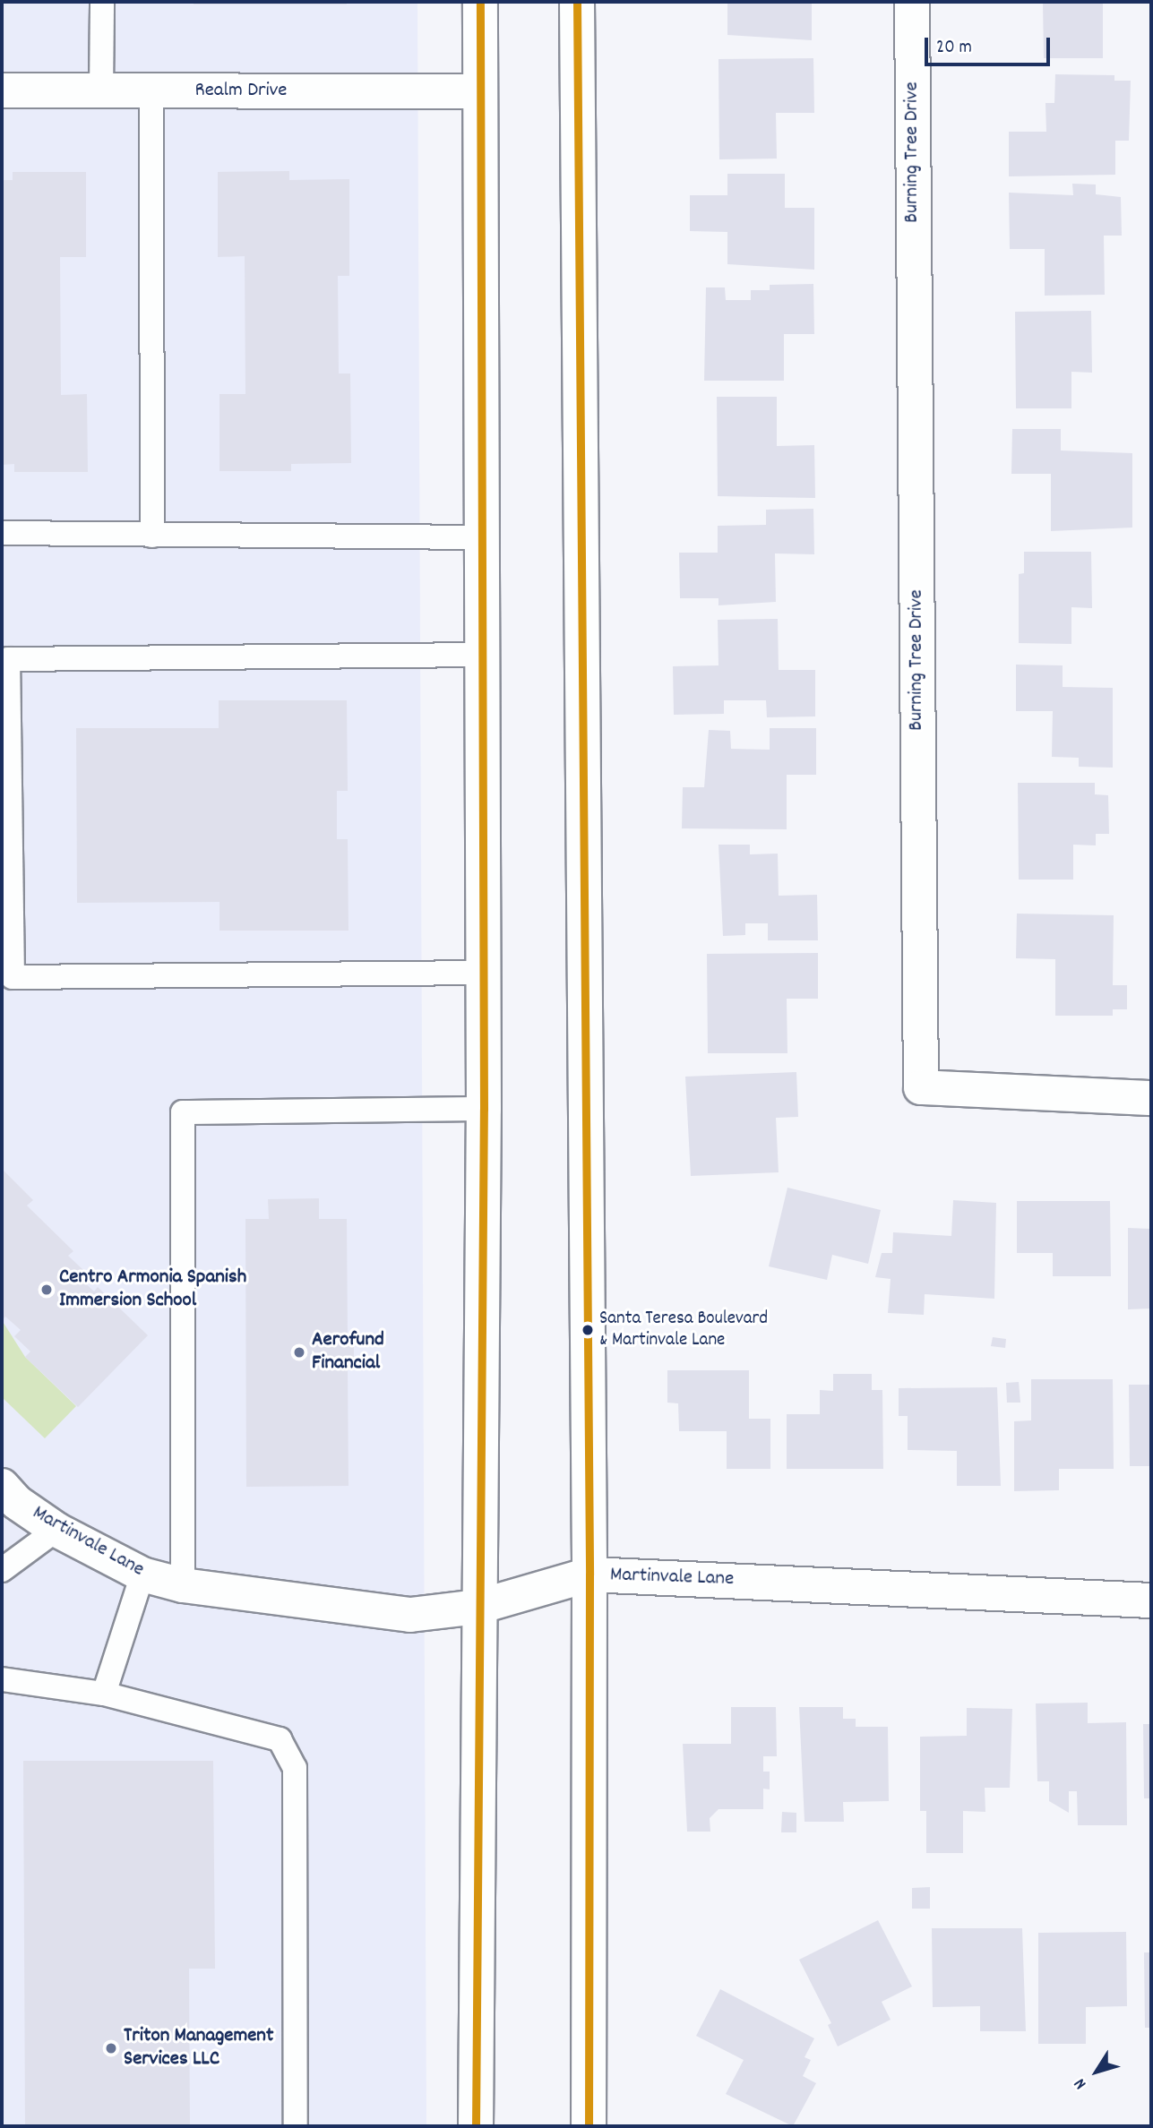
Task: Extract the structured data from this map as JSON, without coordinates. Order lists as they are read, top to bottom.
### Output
{
  "streets": {
    "main road": ["Realm Drive", "Burning Tree Drive", "Martinvale Lane"]
  },
  "places": [
    "Centro Armonia Spanish Immersion School",
    "Santa Teresa Boulevard & Martinvale Lane",
    "Aerofund Financial",
    "Triton Management Services LLC"
  ],
  "scale_bar": "20 m",
  "north": "bottom left"
}
